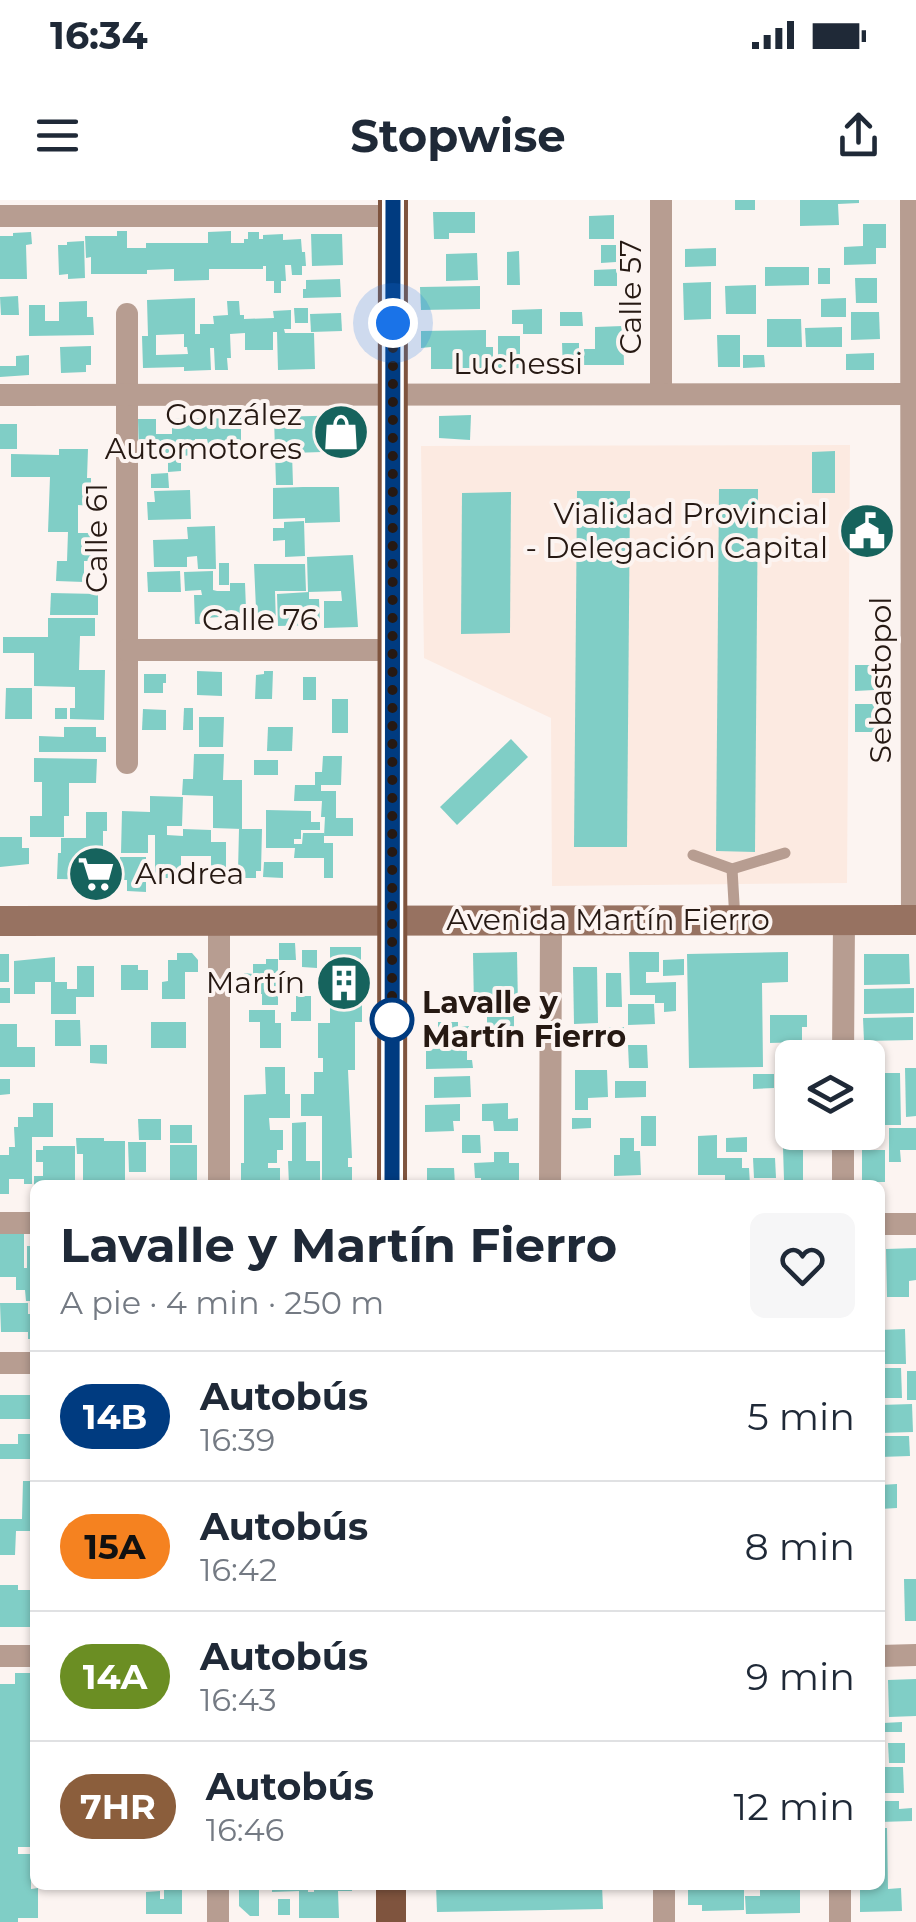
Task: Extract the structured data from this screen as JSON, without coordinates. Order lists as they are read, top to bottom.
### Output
{
  "streets": {
    "main road": ["Avenida Martín Fierro"],
    "street": [
      "Calle 57",
      "Luchessi",
      "Calle 61",
      "Calle 76",
      "Sebastopol"
    ]
  },
  "crossings": [
    ["Calle 57", "Luchessi"],
    ["Luchessi", "Calle 61"],
    ["Luchessi", "Sebastopol"],
    ["Calle 61", "Calle 76"],
    ["Sebastopol", "Avenida Martín Fierro"]
  ],
  "places": {
    "shop": ["González Automotores"],
    "public building": ["Vialidad Provincial - Delegación Capital"],
    "supermarket": ["Andrea"],
    "building": ["Martín"],
    "other": ["Lavalle y Martín Fierro"]
  },
  "lines": ["bus line 14B"],
  "page": {
    "status": "16:34",
    "header": "Stopwise",
    "heading": ["Lavalle y Martín Fierro", "A pie · 4 min · 250 m"],
    "list": [
      {
        "mark": "14B",
        "name": "Autobús",
        "note": "16:39",
        "value": "5 min"
      },
      {
        "mark": "15A",
        "name": "Autobús",
        "note": "16:42",
        "value": "8 min"
      },
      {
        "mark": "14A",
        "name": "Autobús",
        "note": "16:43",
        "value": "9 min"
      },
      {
        "mark": "7HR",
        "name": "Autobús",
        "note": "16:46",
        "value": "12 min"
      }
    ]
  }
}
